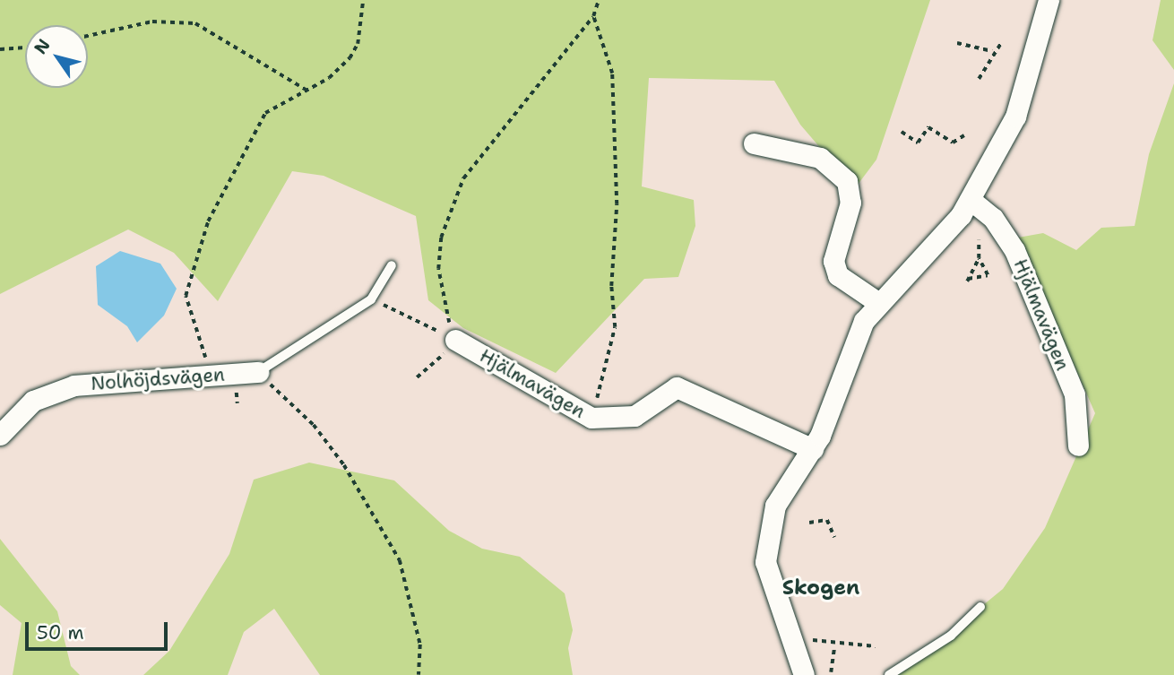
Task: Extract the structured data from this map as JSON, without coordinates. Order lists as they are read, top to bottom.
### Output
{
  "streets": {
    "street": ["Hjälmavägen", "Nolhöjdsvägen"]
  },
  "districts": ["Skogen"],
  "scale_bar": "50 m",
  "north": "top left"
}
